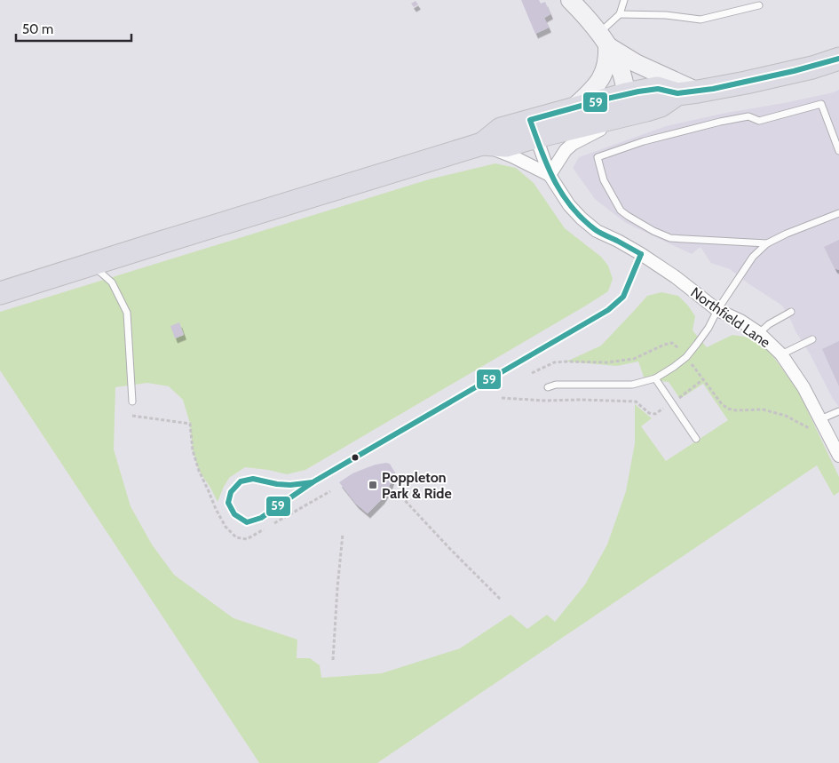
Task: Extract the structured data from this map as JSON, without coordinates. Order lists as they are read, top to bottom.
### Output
{
  "streets": {
    "street": ["Northfield Lane"]
  },
  "places": {
    "transit": ["Poppleton Park & Ride"]
  },
  "lines": ["transit line 59"],
  "scale_bar": "50 m"
}
